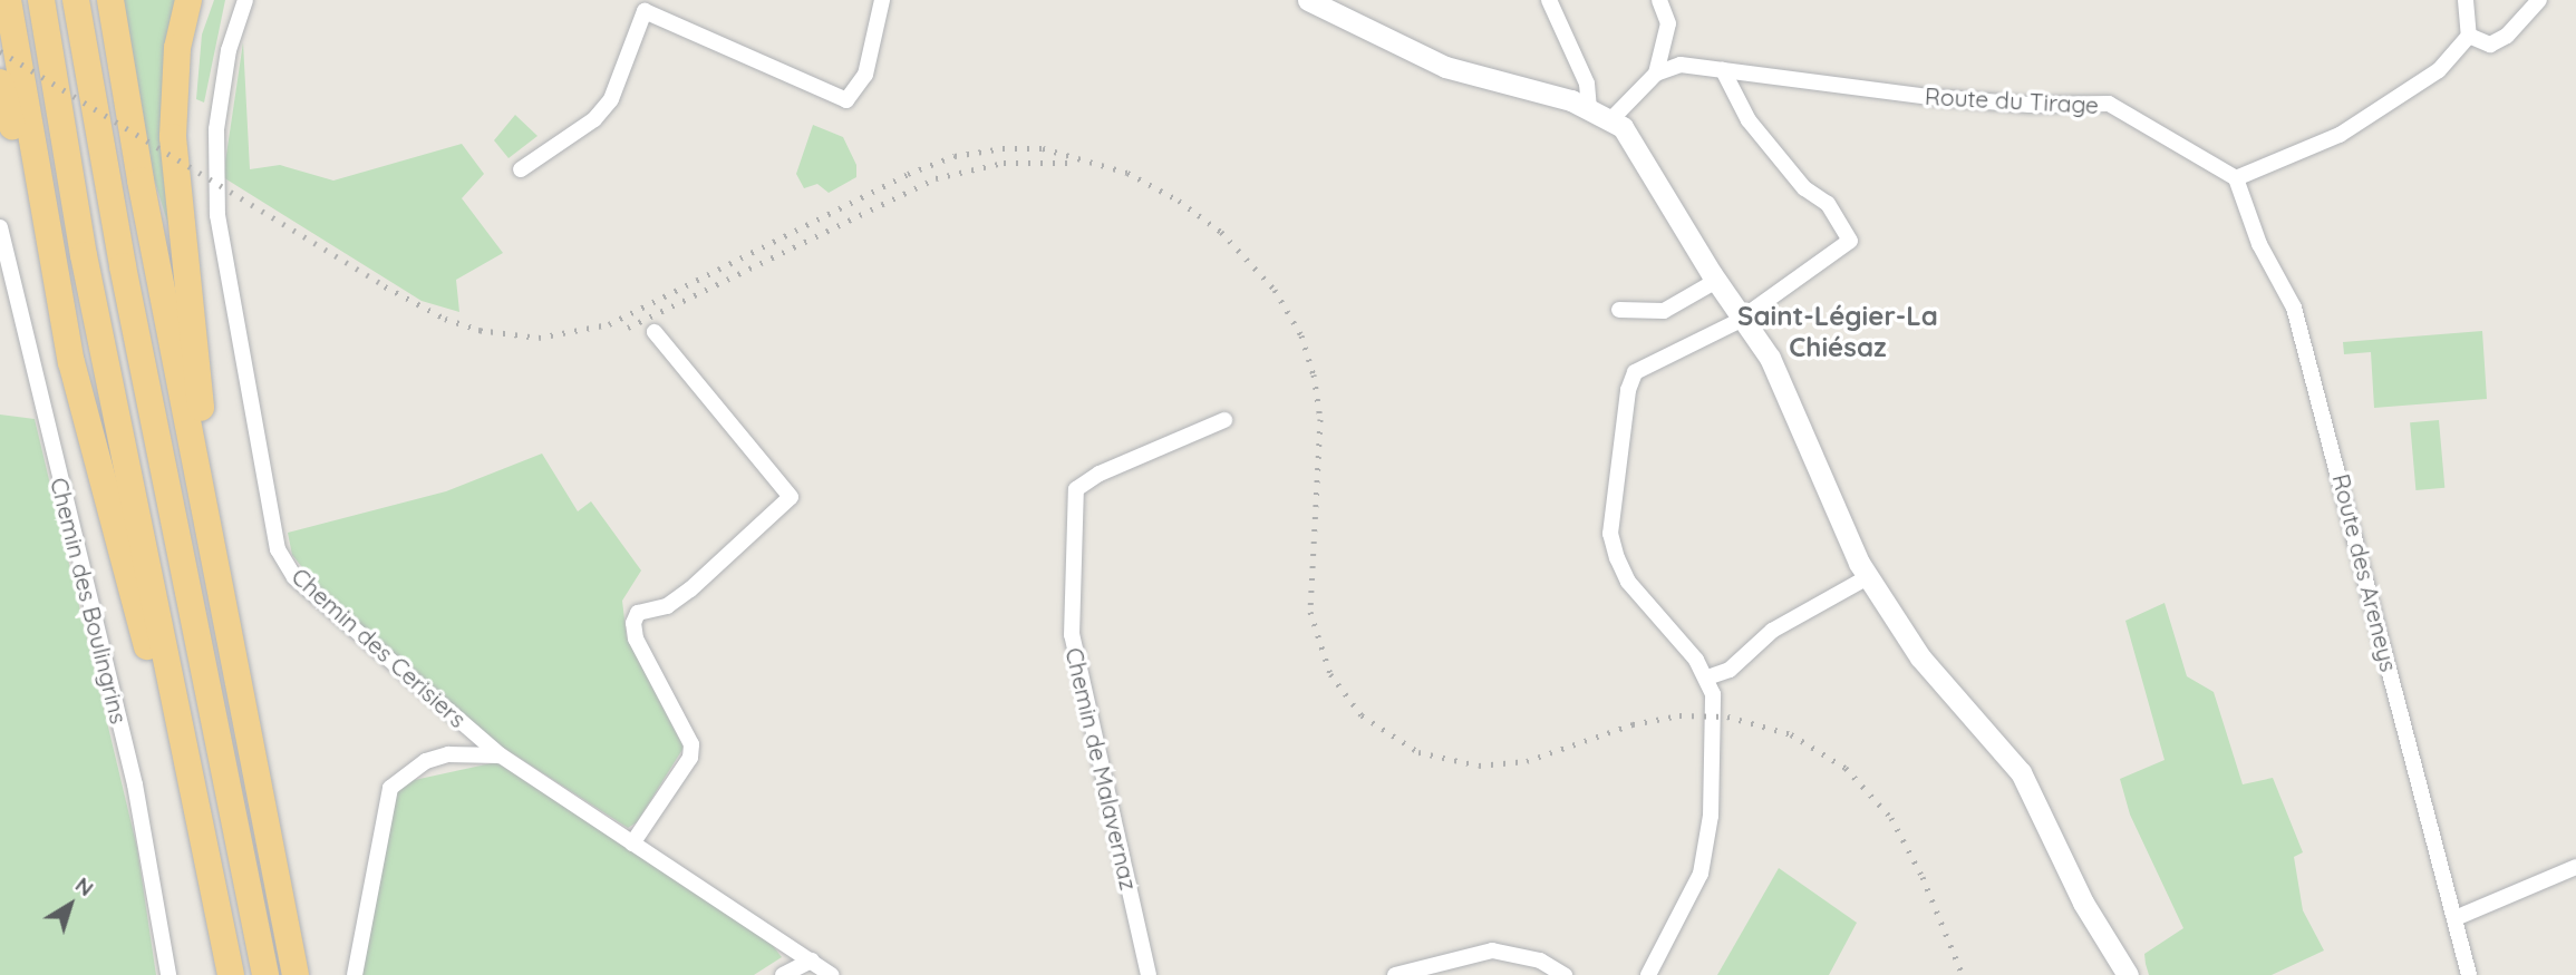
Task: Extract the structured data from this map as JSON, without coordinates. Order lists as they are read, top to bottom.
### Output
{
  "streets": {
    "street": [
      "Route du Tirage",
      "Route des Areneys",
      "Chemin des Boulingrins",
      "Chemin des Cerisiers",
      "Chemin de Malavernaz"
    ]
  },
  "crossings": [
    ["Route du Tirage", "Route des Areneys"]
  ],
  "districts": ["Saint-Légier-La Chiésaz"],
  "north": "top right"
}
